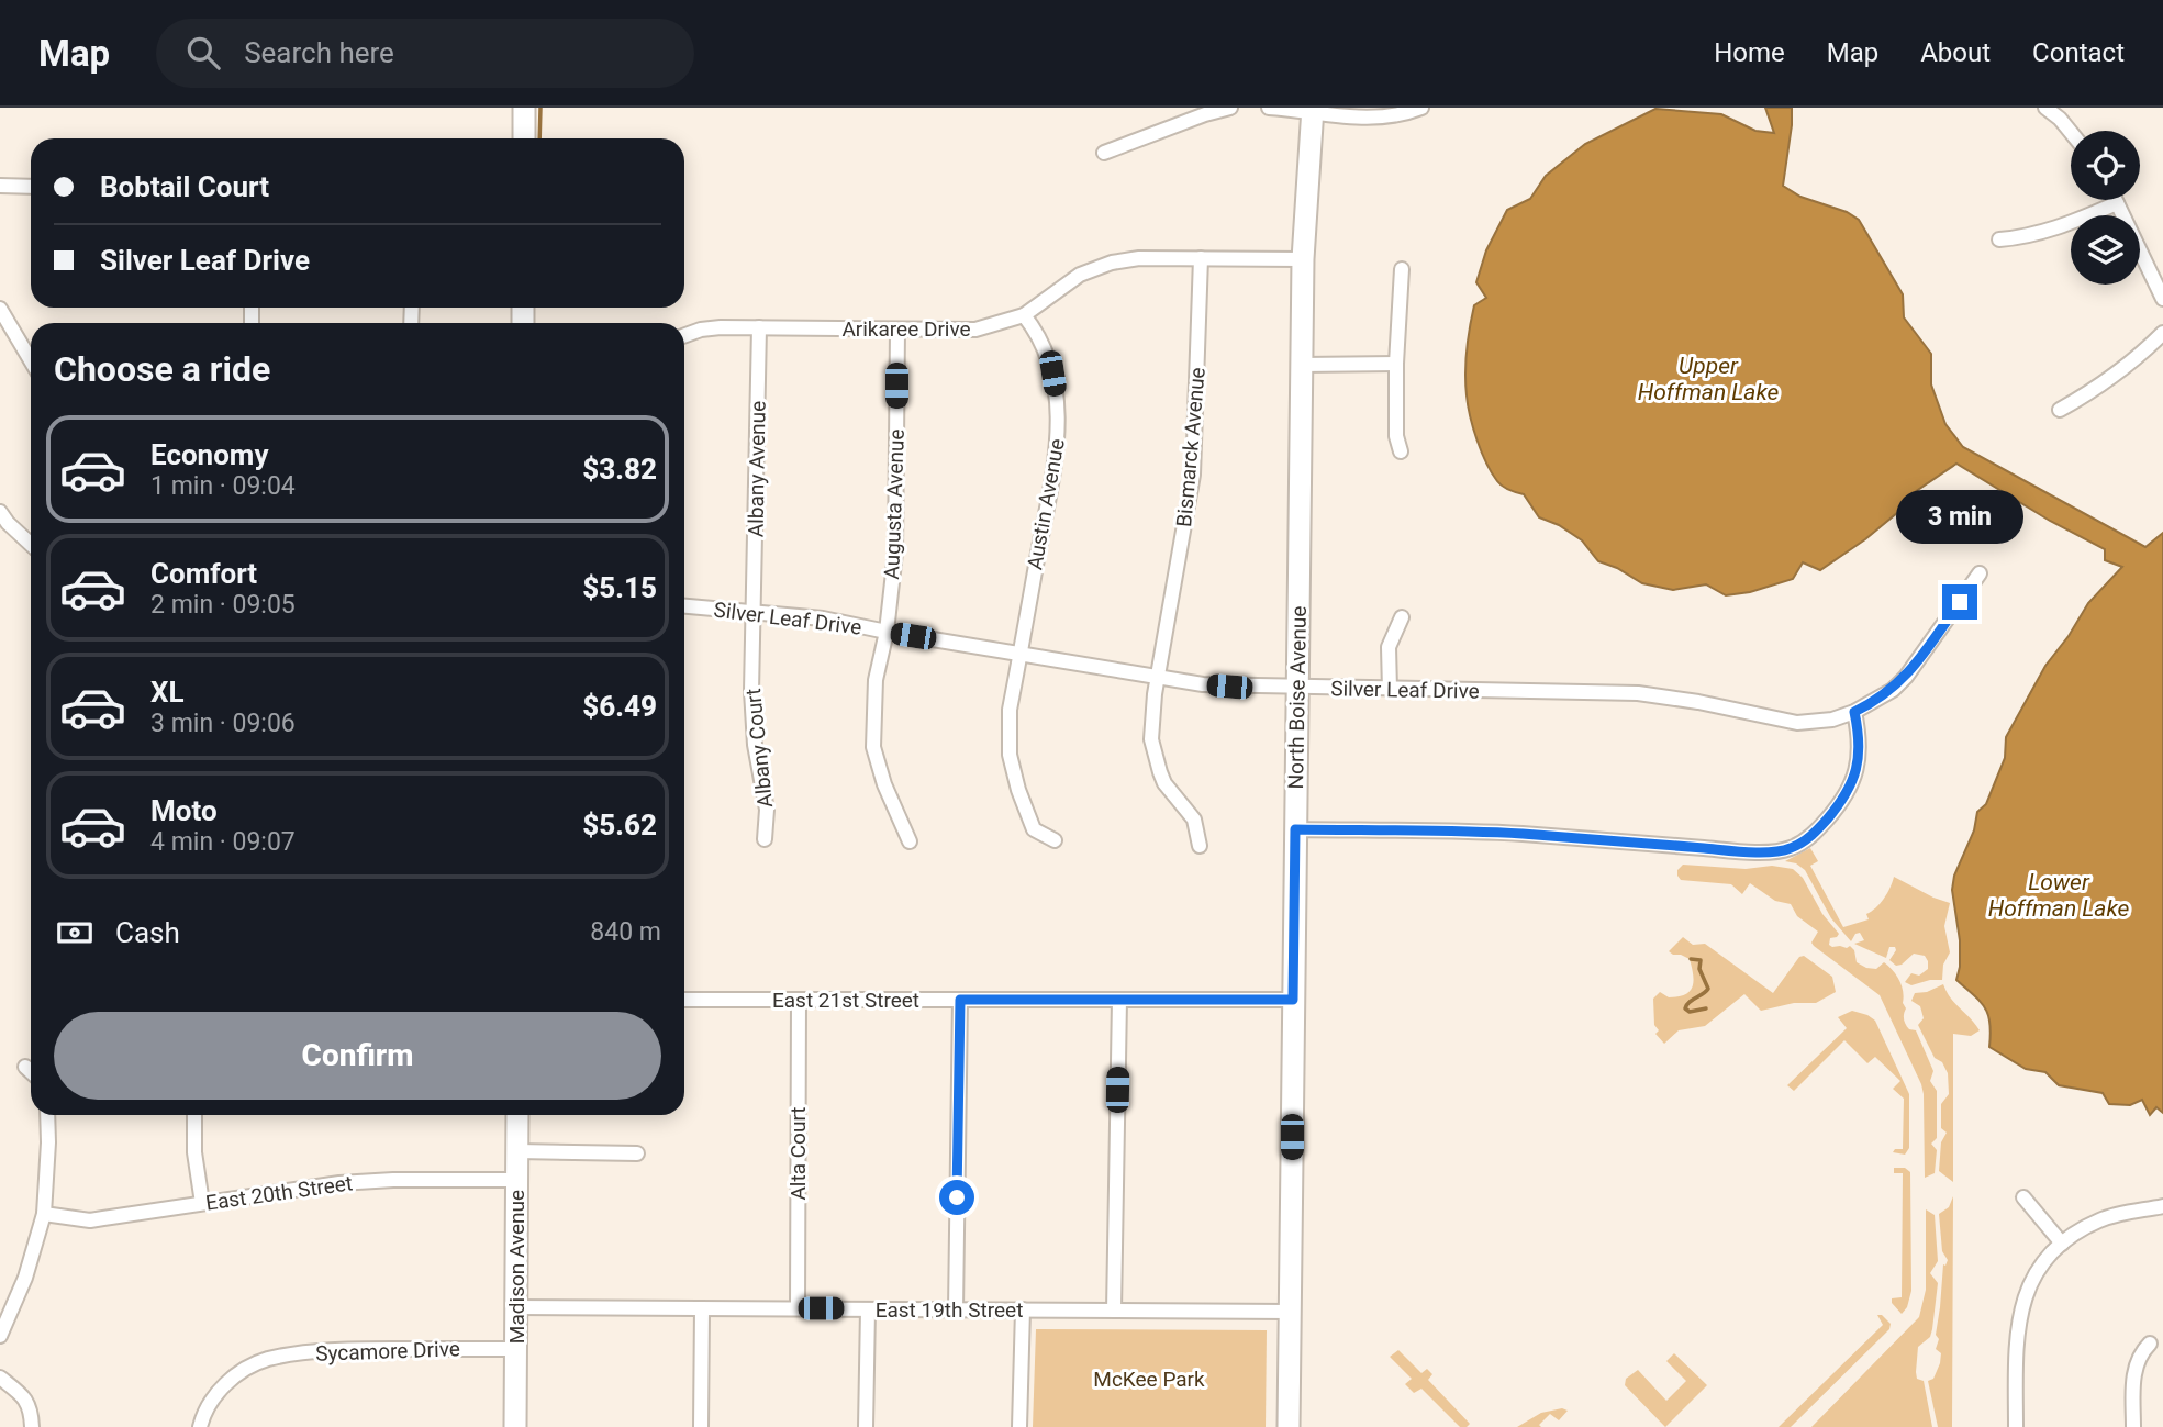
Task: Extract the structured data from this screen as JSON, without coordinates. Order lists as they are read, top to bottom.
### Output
{
  "streets": {
    "street": [
      "Arikaree Drive",
      "Bismarck Avenue",
      "Albany Avenue",
      "Augusta Avenue",
      "Austin Avenue",
      "Silver Leaf Drive",
      "North Boise Avenue",
      "Albany Court",
      "East 21st Street",
      "Alta Court",
      "East 20th Street",
      "Madison Avenue",
      "East 19th Street",
      "Sycamore Drive"
    ]
  },
  "crossings": [
    ["Arikaree Drive", "Bismarck Avenue"],
    ["Arikaree Drive", "Albany Avenue"],
    ["Arikaree Drive", "Augusta Avenue"],
    ["Arikaree Drive", "Austin Avenue"],
    ["Arikaree Drive", "North Boise Avenue"],
    ["Bismarck Avenue", "Silver Leaf Drive"],
    ["Albany Avenue", "Silver Leaf Drive"],
    ["Albany Avenue", "Albany Court"],
    ["Augusta Avenue", "Silver Leaf Drive"],
    ["Austin Avenue", "Silver Leaf Drive"],
    ["Silver Leaf Drive", "North Boise Avenue"],
    ["Silver Leaf Drive", "Albany Court"],
    ["North Boise Avenue", "East 21st Street"],
    ["North Boise Avenue", "East 19th Street"],
    ["East 21st Street", "Alta Court"],
    ["Alta Court", "East 19th Street"],
    ["East 20th Street", "Madison Avenue"],
    ["Madison Avenue", "East 19th Street"],
    ["Madison Avenue", "Sycamore Drive"]
  ],
  "water": ["Upper Hoffman Lake", "Lower Hoffman Lake"],
  "parks": ["McKee Park"],
  "page": {
    "header": "Map",
    "search": "Search here",
    "nav": [
      "Home",
      "Map",
      "About",
      "Contact"
    ],
    "banner": ["Bobtail Court", "Silver Leaf Drive"],
    "heading": "Choose a ride",
    "list": [
      {
        "name": "Economy",
        "note": "1 min · 09:04",
        "value": "$3.82"
      },
      {
        "name": "Comfort",
        "note": "2 min · 09:05",
        "value": "$5.15"
      },
      {
        "name": "XL",
        "note": "3 min · 09:06",
        "value": "$6.49"
      },
      {
        "name": "Moto",
        "note": "4 min · 09:07",
        "value": "$5.62"
      }
    ],
    "bubble": "3 min",
    "pay": ["Cash", "840 m"],
    "buttons": "Confirm"
  }
}
